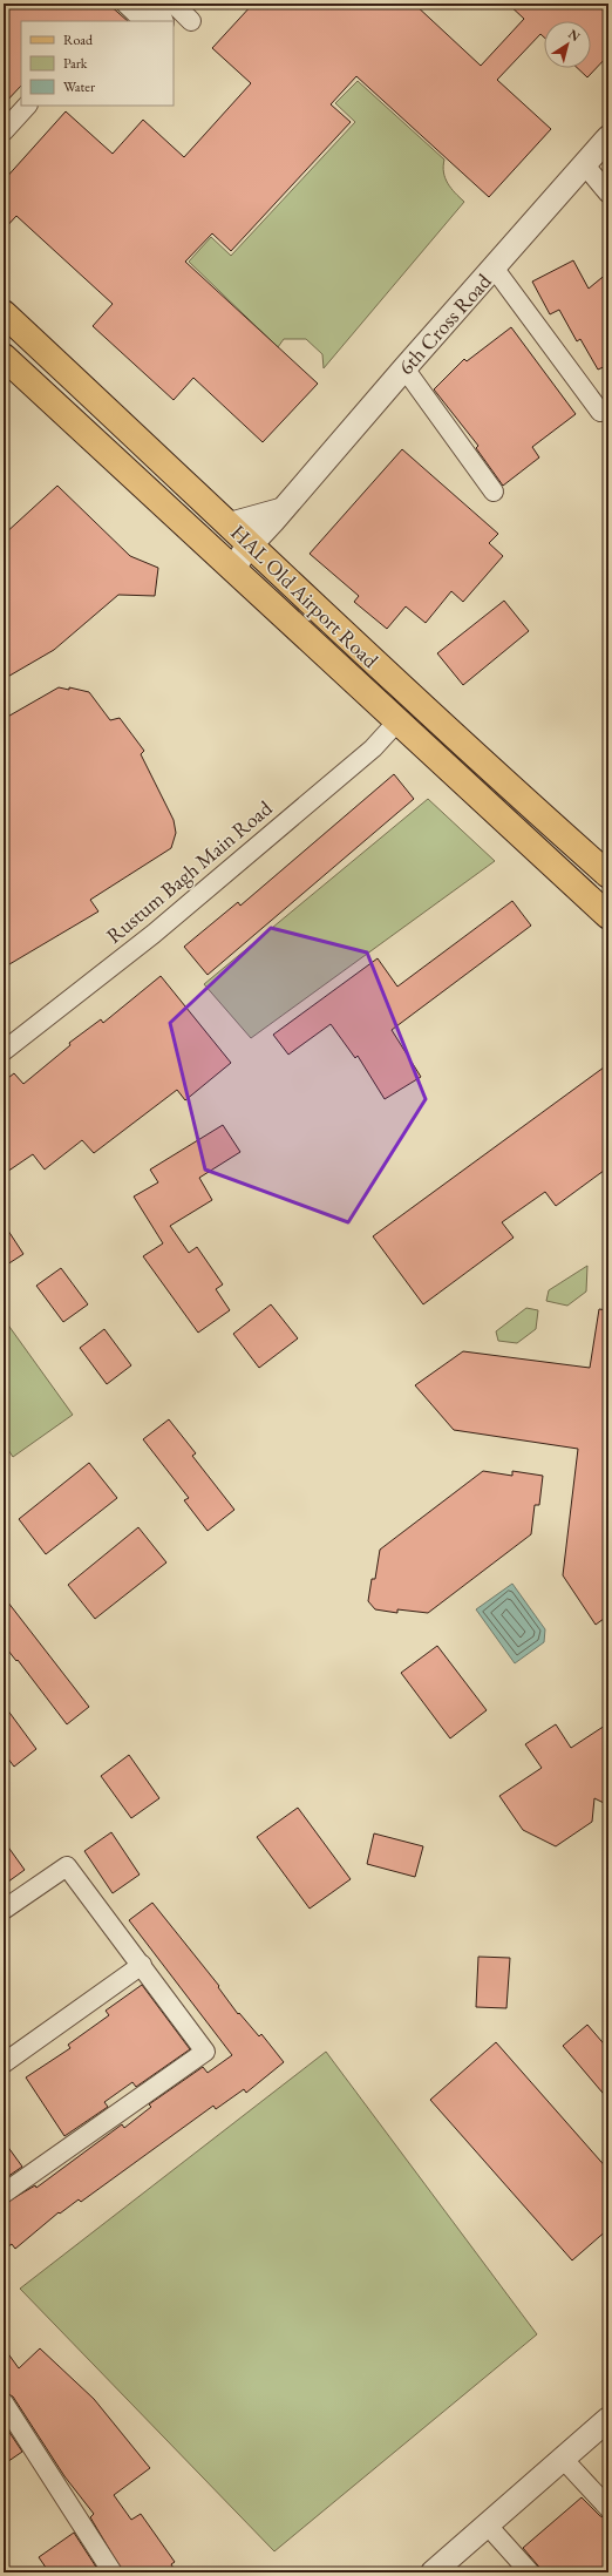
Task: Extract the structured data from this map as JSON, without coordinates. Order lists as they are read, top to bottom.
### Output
{
  "streets": {
    "main road": ["HAL Old Airport Road"],
    "street": ["6th Cross Road", "Rustum Bagh Main Road"]
  },
  "crossings": [
    ["6th Cross Road", "HAL Old Airport Road"],
    ["HAL Old Airport Road", "Rustum Bagh Main Road"]
  ],
  "legend": ["Road", "Park", "Water"],
  "north": "top right"
}
